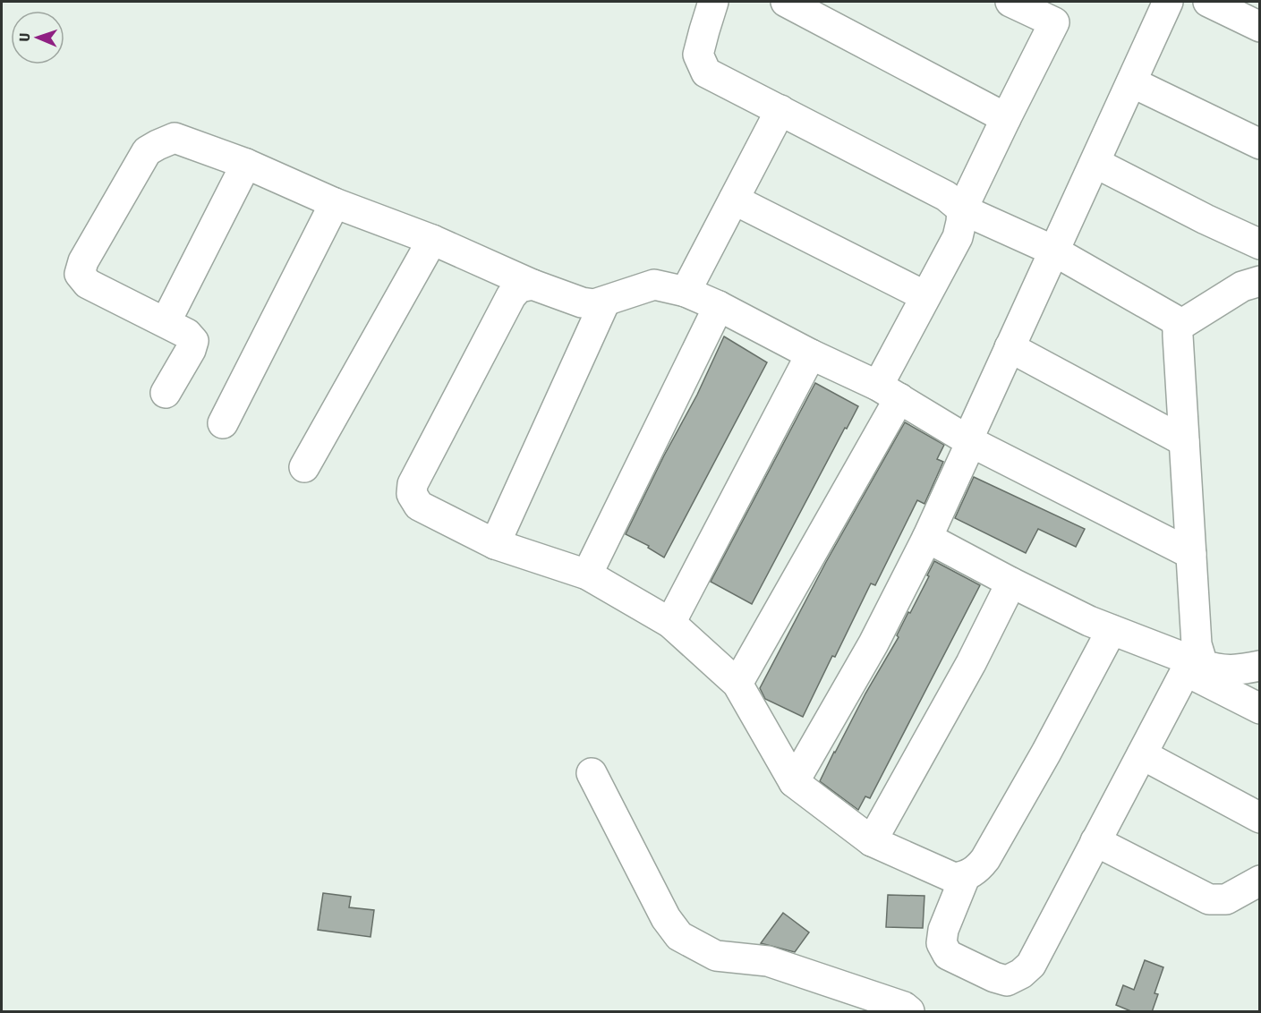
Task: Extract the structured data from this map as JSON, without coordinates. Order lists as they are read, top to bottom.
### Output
{
  "north": "left"
}
